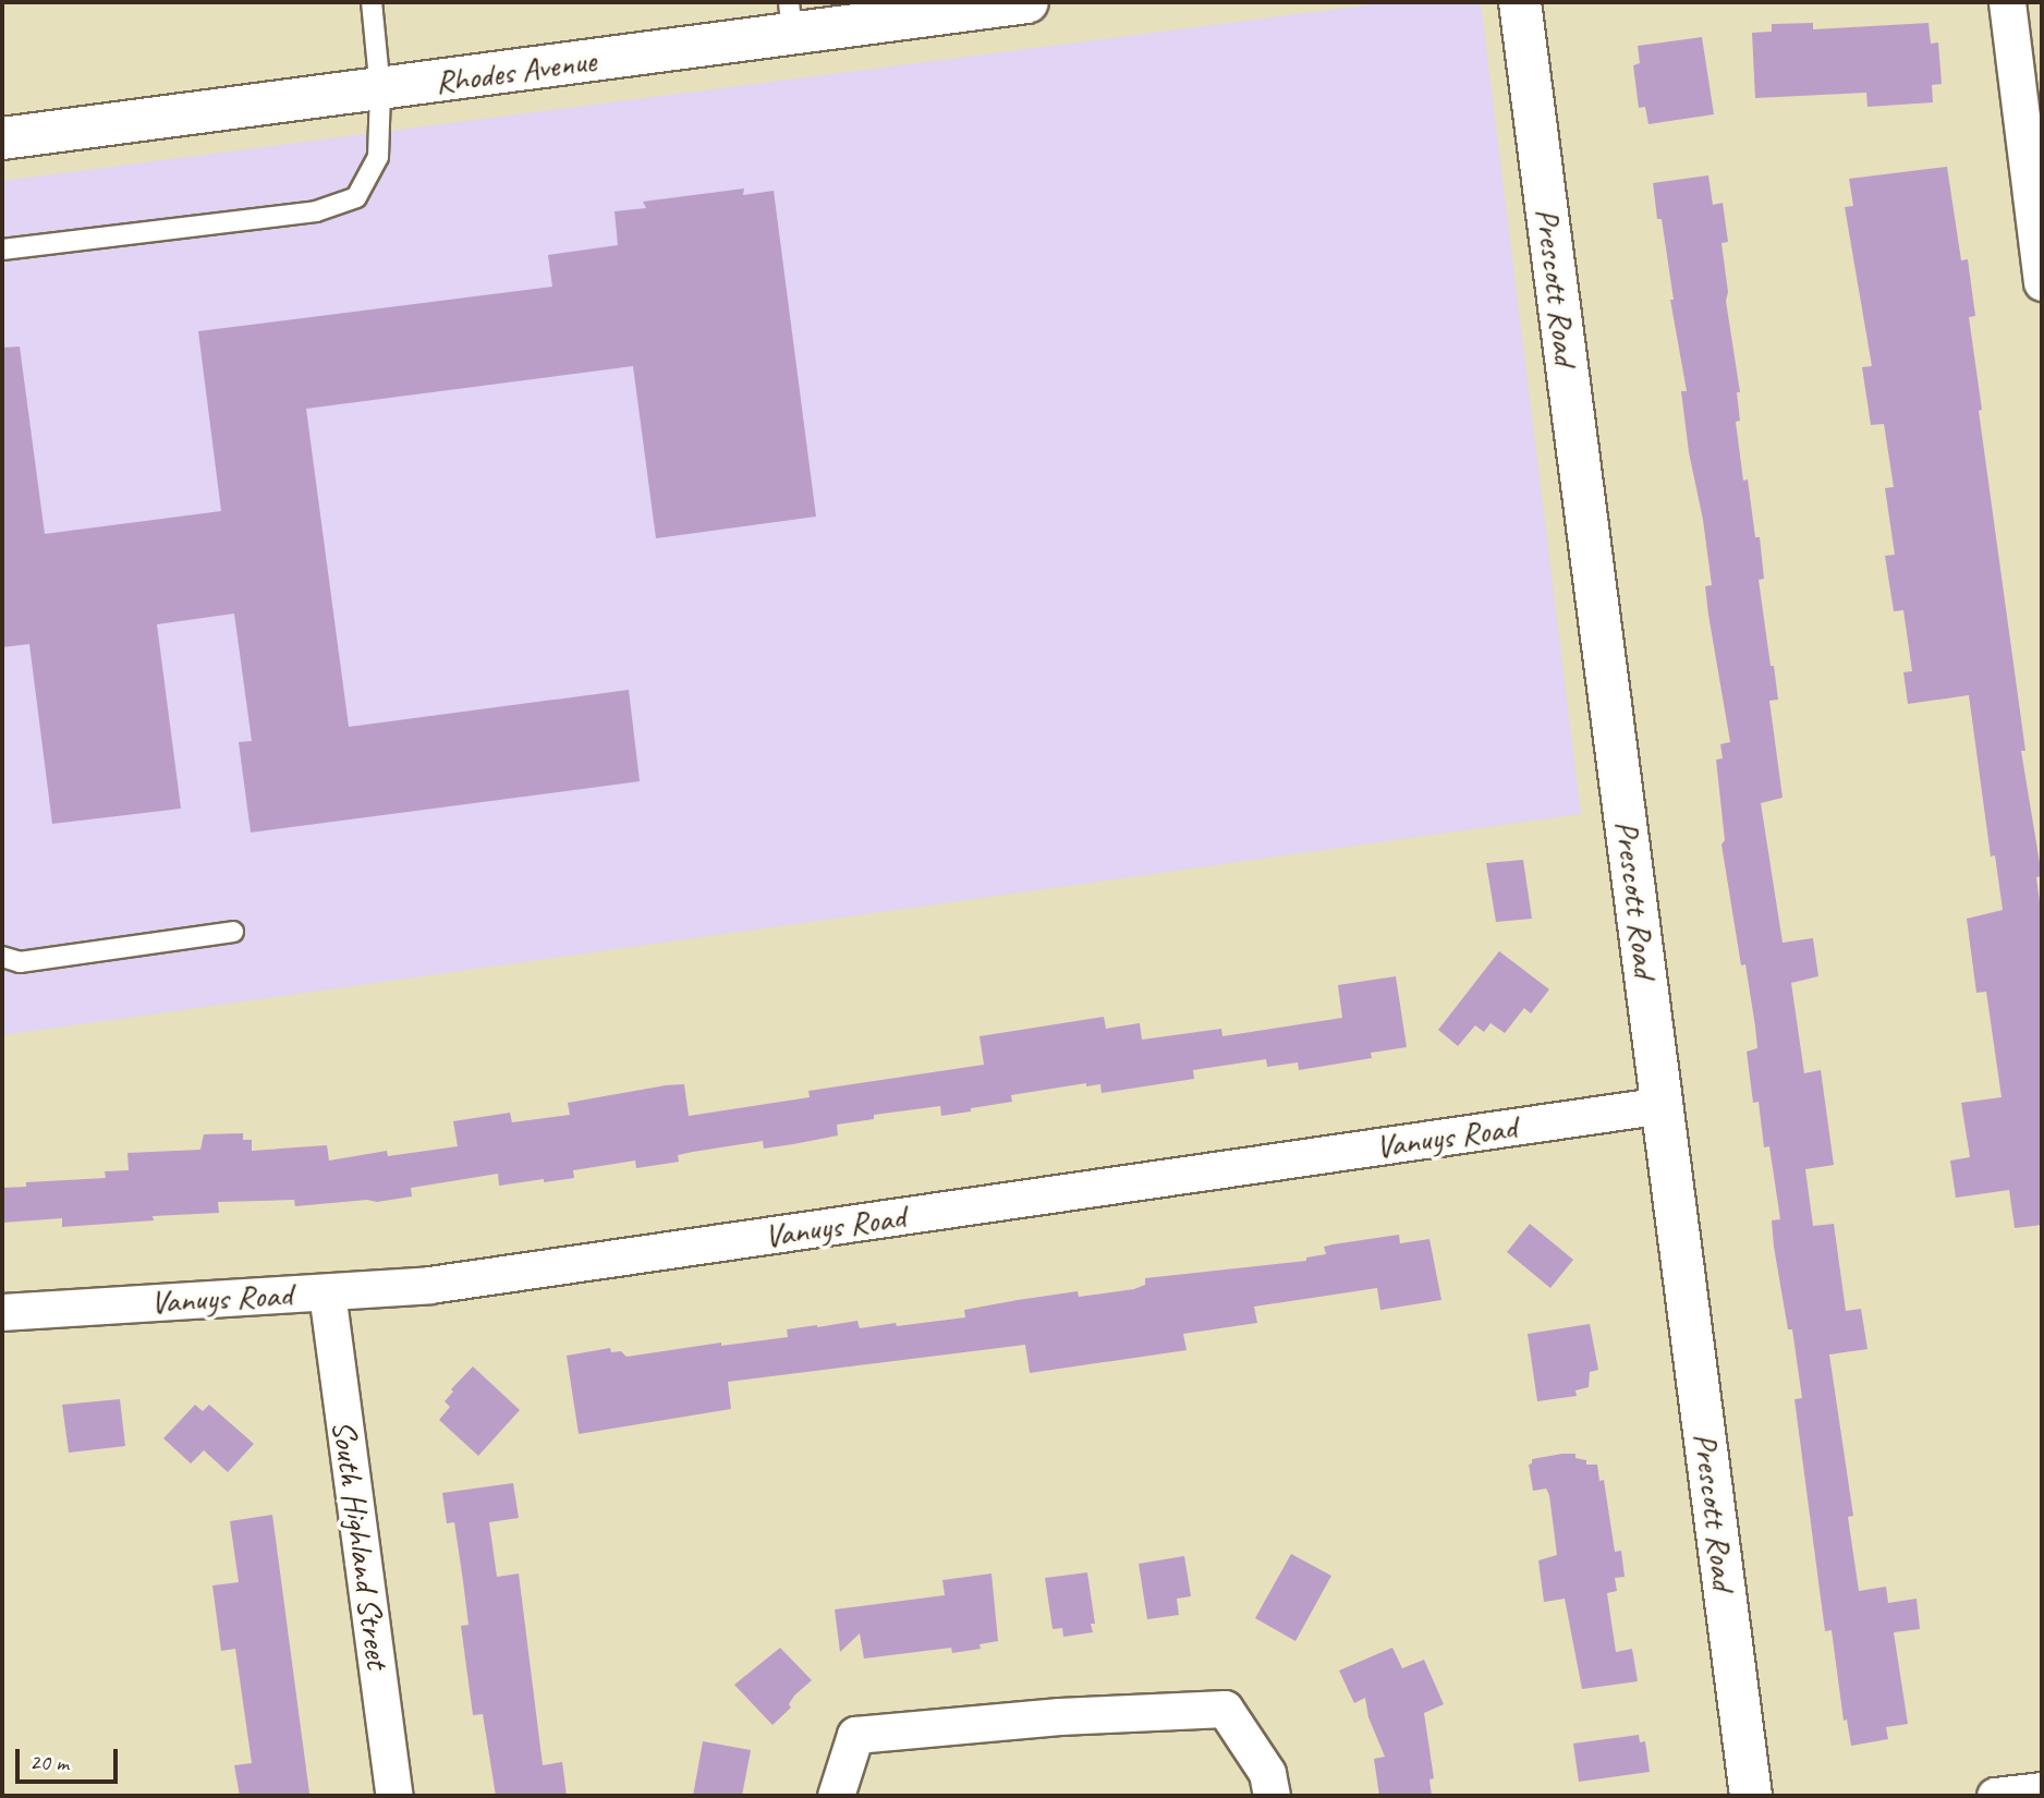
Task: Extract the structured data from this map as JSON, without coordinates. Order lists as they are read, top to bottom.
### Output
{
  "streets": {
    "main road": ["Rhodes Avenue", "Prescott Road"],
    "street": ["Vanuys Road", "South Highland Street"]
  },
  "crossings": [
    ["Prescott Road", "Vanuys Road"],
    ["Vanuys Road", "South Highland Street"]
  ],
  "scale_bar": "20 m"
}
